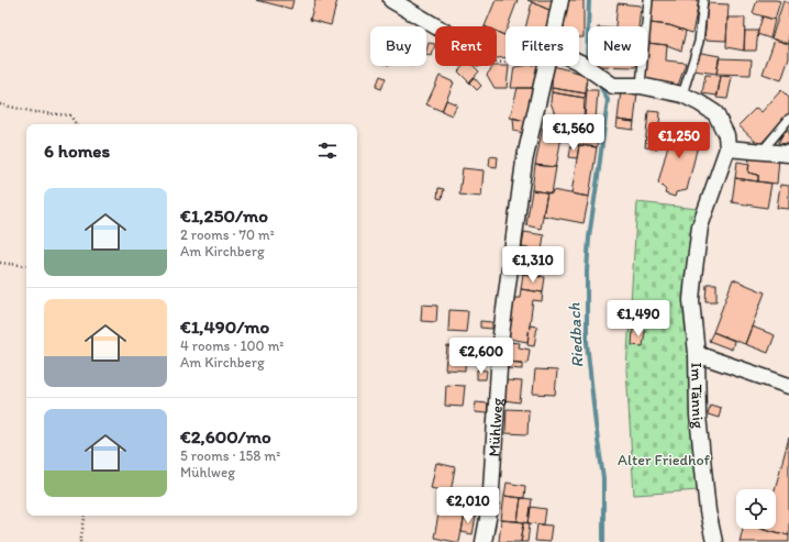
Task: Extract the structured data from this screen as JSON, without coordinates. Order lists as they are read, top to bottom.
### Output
{
  "streets": {
    "street": ["Im Tännig", "Mühlweg"]
  },
  "water": ["Riedbach"],
  "parks": ["Alter Friedhof"],
  "page": {
    "chip": [
      "Buy",
      "Rent",
      "Filters",
      "New"
    ],
    "price": [
      "€1,560",
      "€1,250",
      "€1,310",
      "€1,490",
      "€2,600",
      "€2,010"
    ],
    "heading": "6 homes",
    "list": [
      {
        "name": "€1,250/mo",
        "note": "2 rooms · 70 m² · Am Kirchberg"
      },
      {
        "name": "€1,490/mo",
        "note": "4 rooms · 100 m² · Am Kirchberg"
      },
      {
        "name": "€2,600/mo",
        "note": "5 rooms · 158 m² · Mühlweg"
      }
    ]
  }
}
